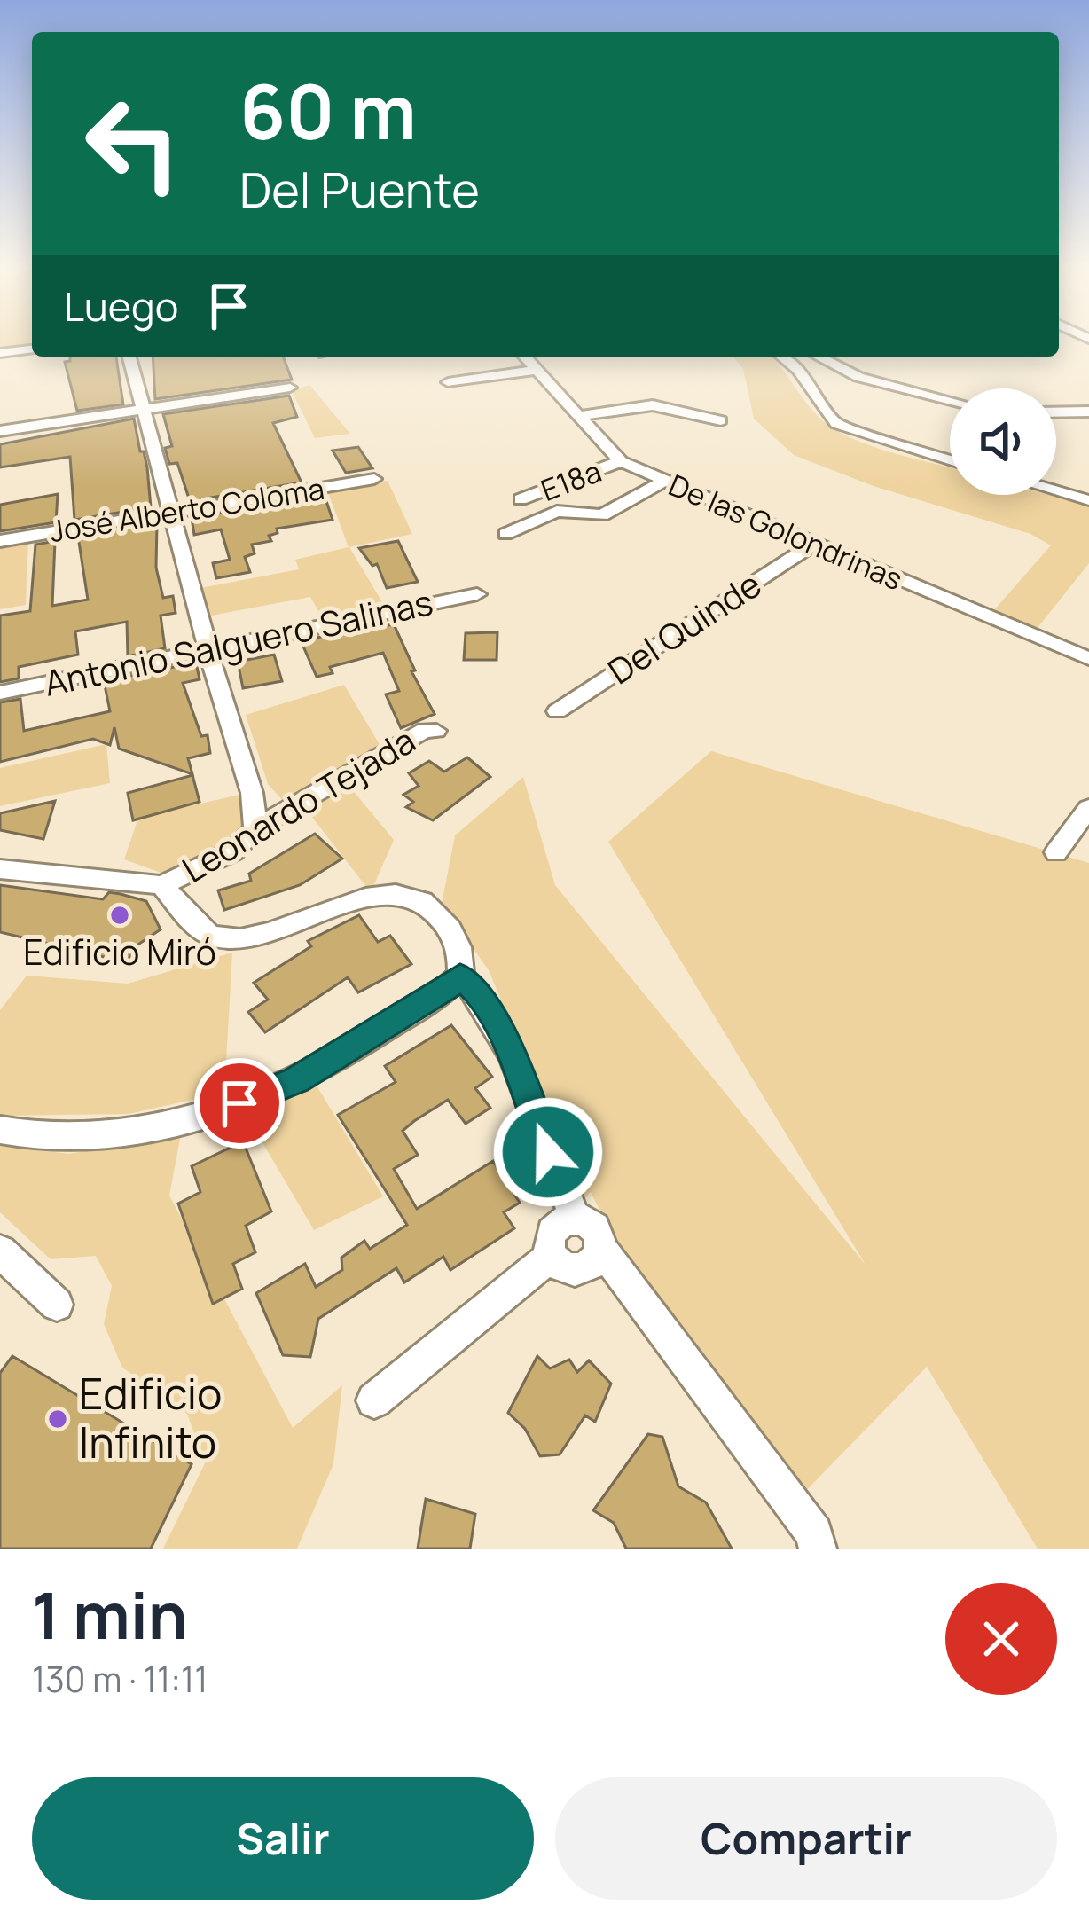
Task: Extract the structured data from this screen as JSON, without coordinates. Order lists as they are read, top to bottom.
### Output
{
  "streets": {
    "street": [
      "E18a",
      "José Alberto Coloma",
      "De las Golondrinas",
      "Del Quinde",
      "Antonio Salguero Salinas",
      "Leonardo Tejada"
    ]
  },
  "crossings": [
    ["E18a", "De las Golondrinas"],
    ["De las Golondrinas", "Del Quinde"]
  ],
  "places": ["Edificio Miró", "Edificio Infinito"],
  "page": {
    "turn": ["60 m", "Del Puente"],
    "then": "Luego",
    "heading": ["1 min", "130 m · 11:11"],
    "buttons": ["Salir", "Compartir"]
  }
}
